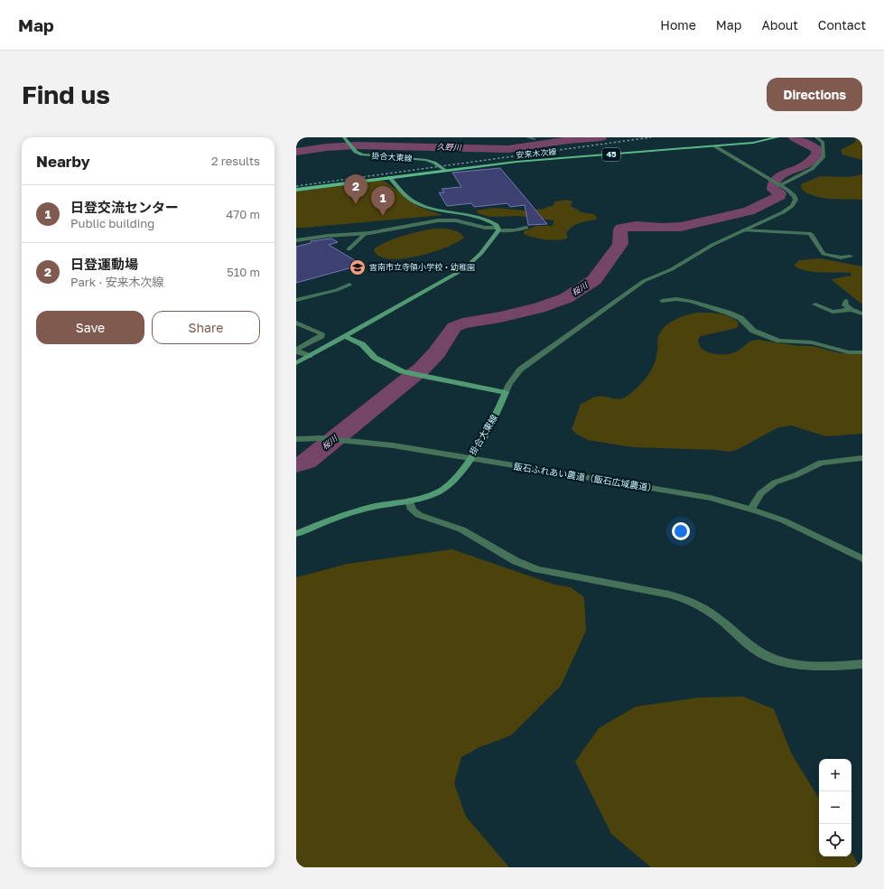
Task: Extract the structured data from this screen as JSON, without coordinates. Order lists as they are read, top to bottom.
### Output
{
  "streets": {
    "main road": ["安来木次線", "45", "掛合大東線"],
    "street": ["飯石ふれあい農道（飯石広域農道）"]
  },
  "crossings": [
    ["安来木次線", "掛合大東線"],
    ["掛合大東線", "飯石ふれあい農道（飯石広域農道）"]
  ],
  "water": ["久野川", "桜川"],
  "places": {
    "school or university": ["雲南市立寺領小学校・幼稚園"]
  },
  "page": {
    "header": "Map",
    "nav": [
      "Home",
      "Map",
      "About",
      "Contact"
    ],
    "buttons": [
      "Directions",
      ["Save", "Share"]
    ],
    "title": "Find us",
    "heading": ["Nearby", "2 results"],
    "pins": ["2", "1"],
    "list": [
      {
        "mark": "1",
        "name": "日登交流センター",
        "note": "Public building",
        "value": "470 m"
      },
      {
        "mark": "2",
        "name": "日登運動場",
        "note": "Park · 安来木次線",
        "value": "510 m"
      }
    ],
    "map_buttons": ["+", "−"]
  }
}
